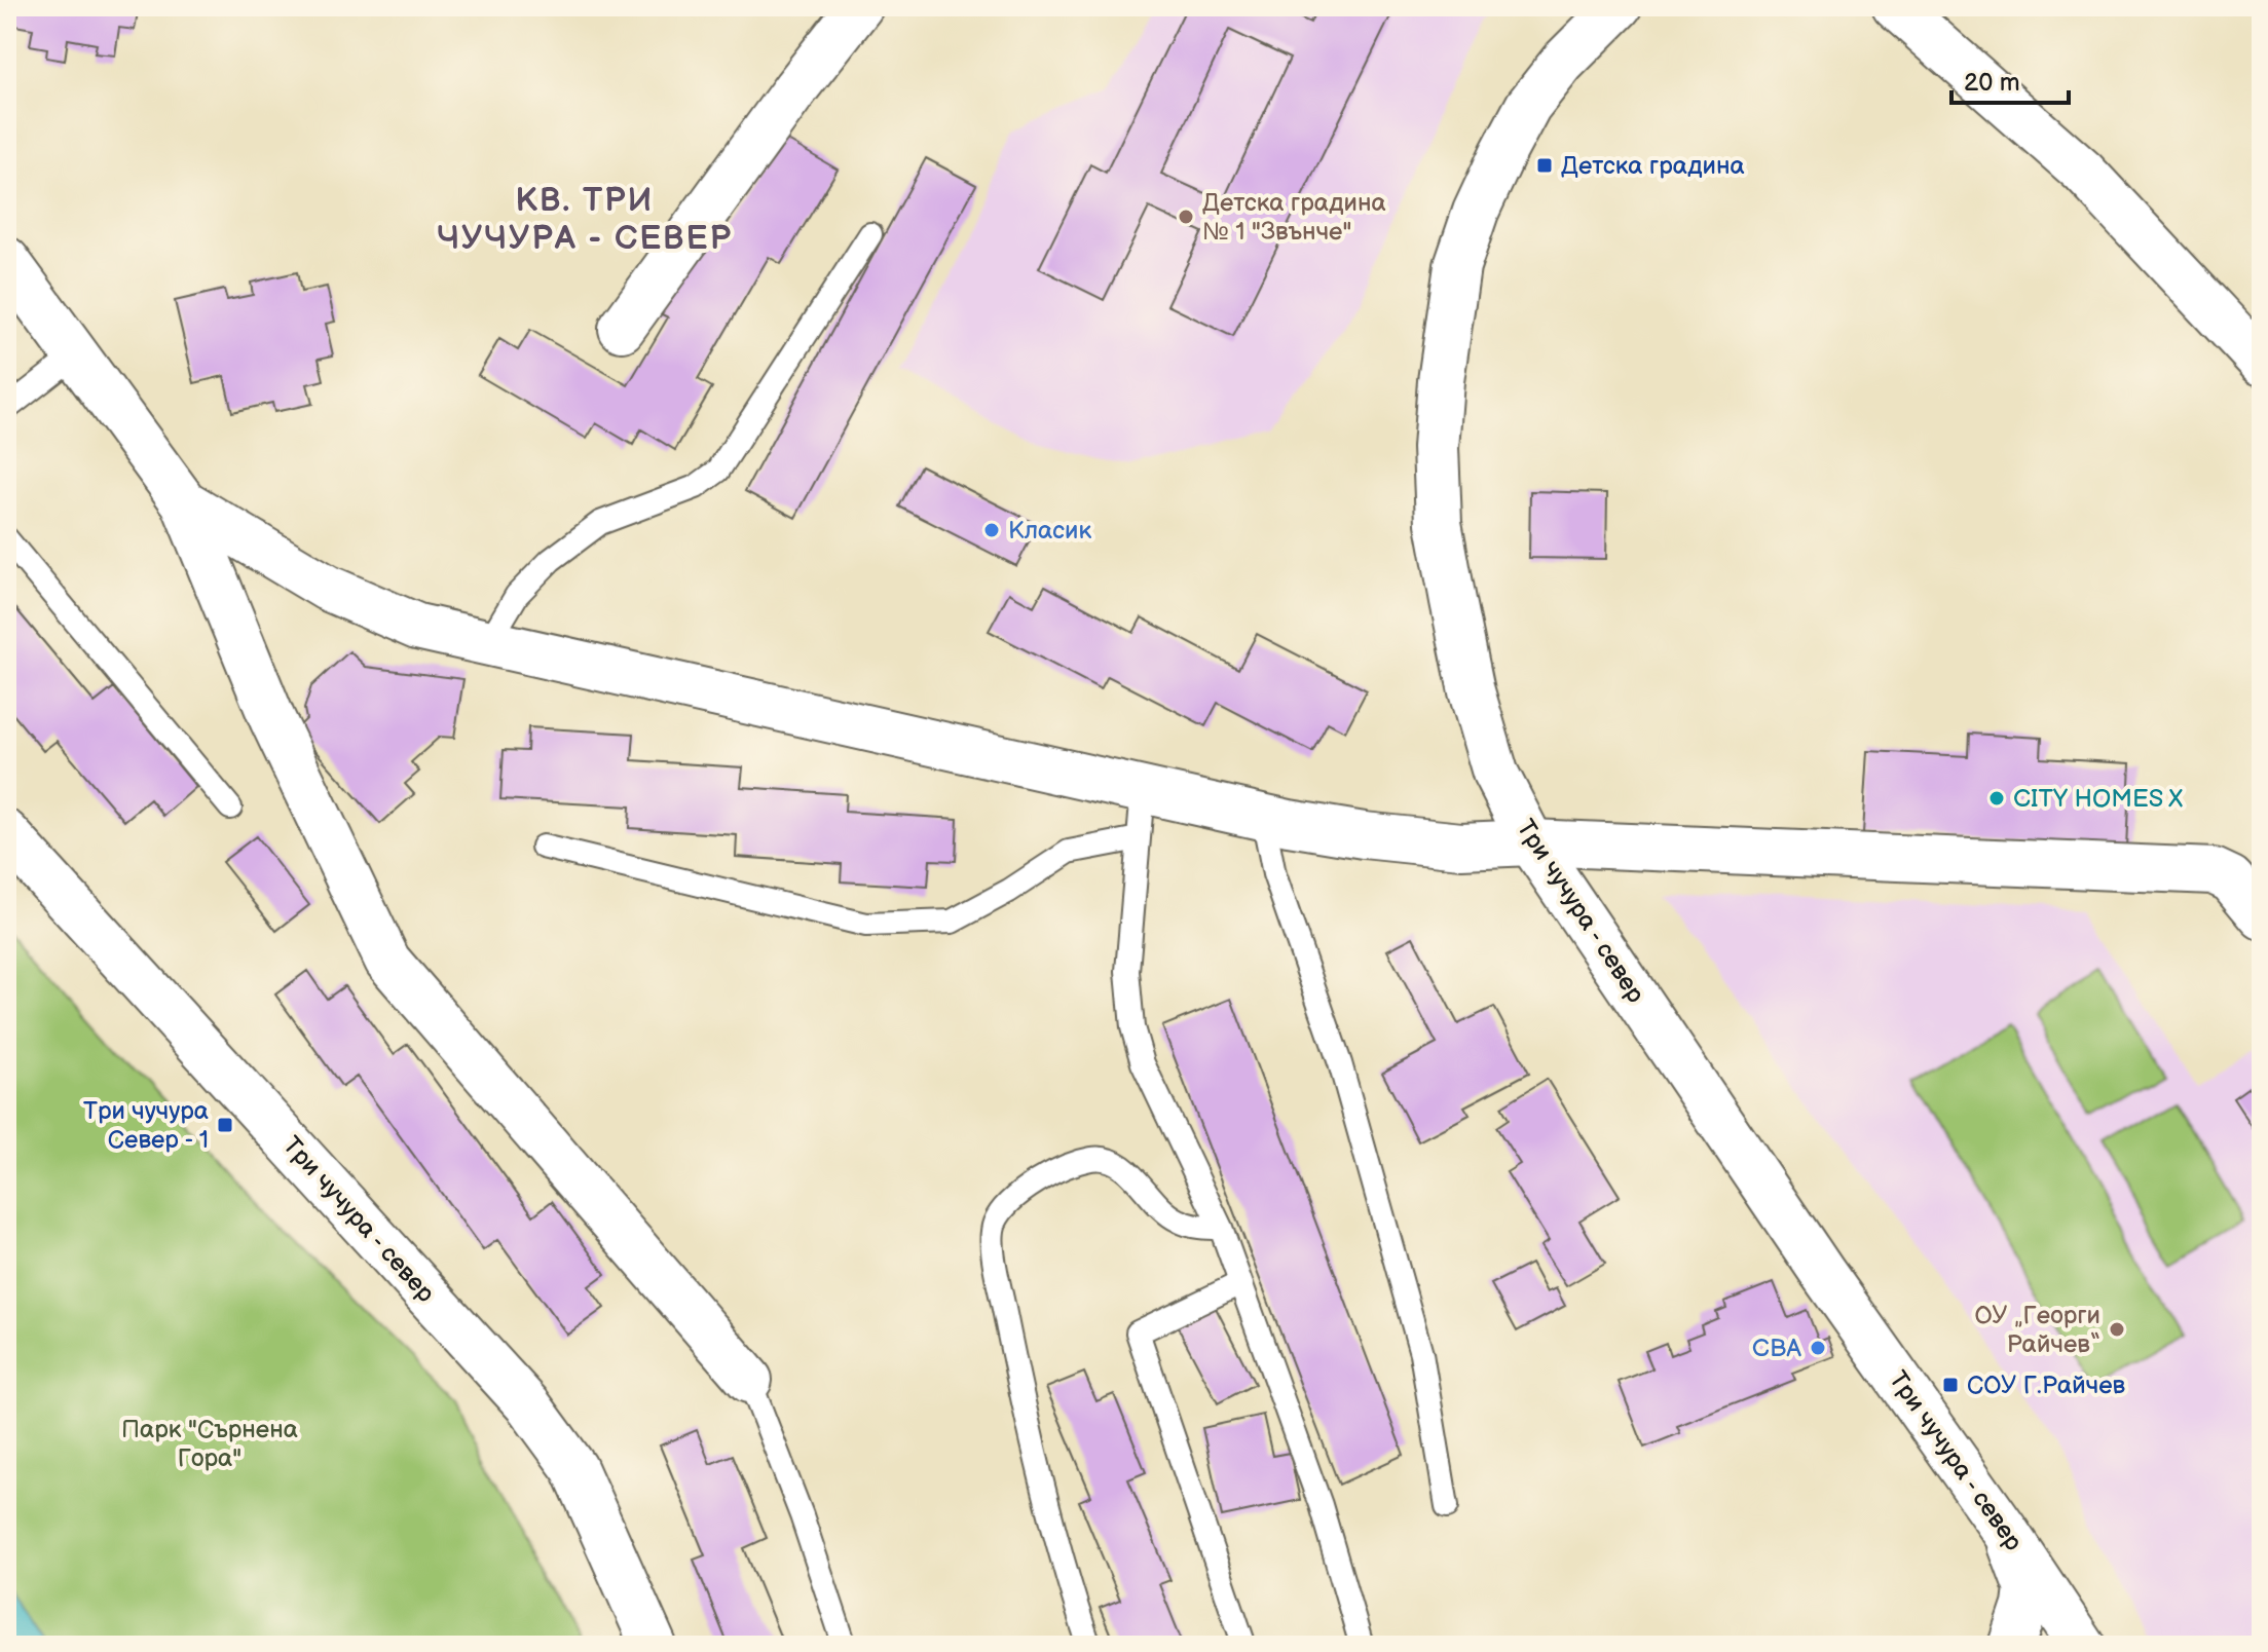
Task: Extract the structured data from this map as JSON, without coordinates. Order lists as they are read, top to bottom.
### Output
{
  "streets": {
    "street": ["Три чучура - север"]
  },
  "districts": ["КВ. ТРИ ЧУЧУРА - СЕВЕР"],
  "parks": ["Парк \"Сърнена Гора\""],
  "places": {
    "transit": ["Детска градина", "Три чучура Север - 1", "СОУ Г.Райчев"],
    "other": [
      "Детска градина № 1 \"Звънче\"",
      "Класик",
      "CITY HOMES X",
      "ОУ „Георги Райчев“",
      "CBA"
    ]
  },
  "scale_bar": "20 m"
}
